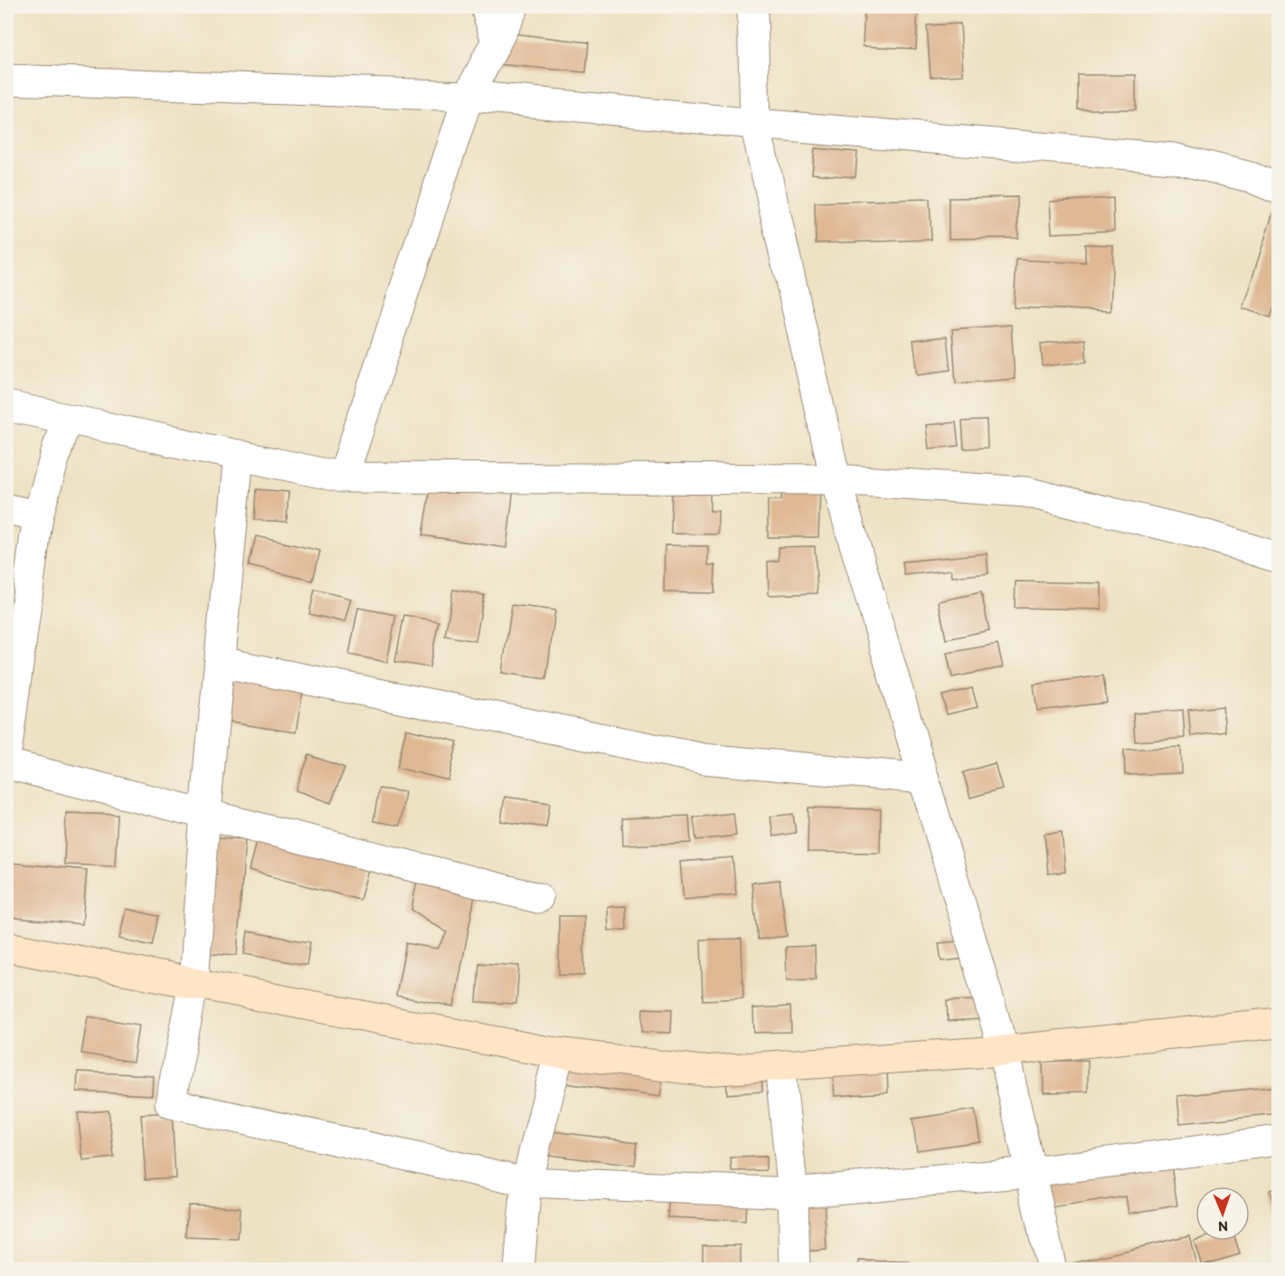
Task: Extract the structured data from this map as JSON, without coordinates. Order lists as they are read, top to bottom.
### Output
{
  "north": "bottom"
}
